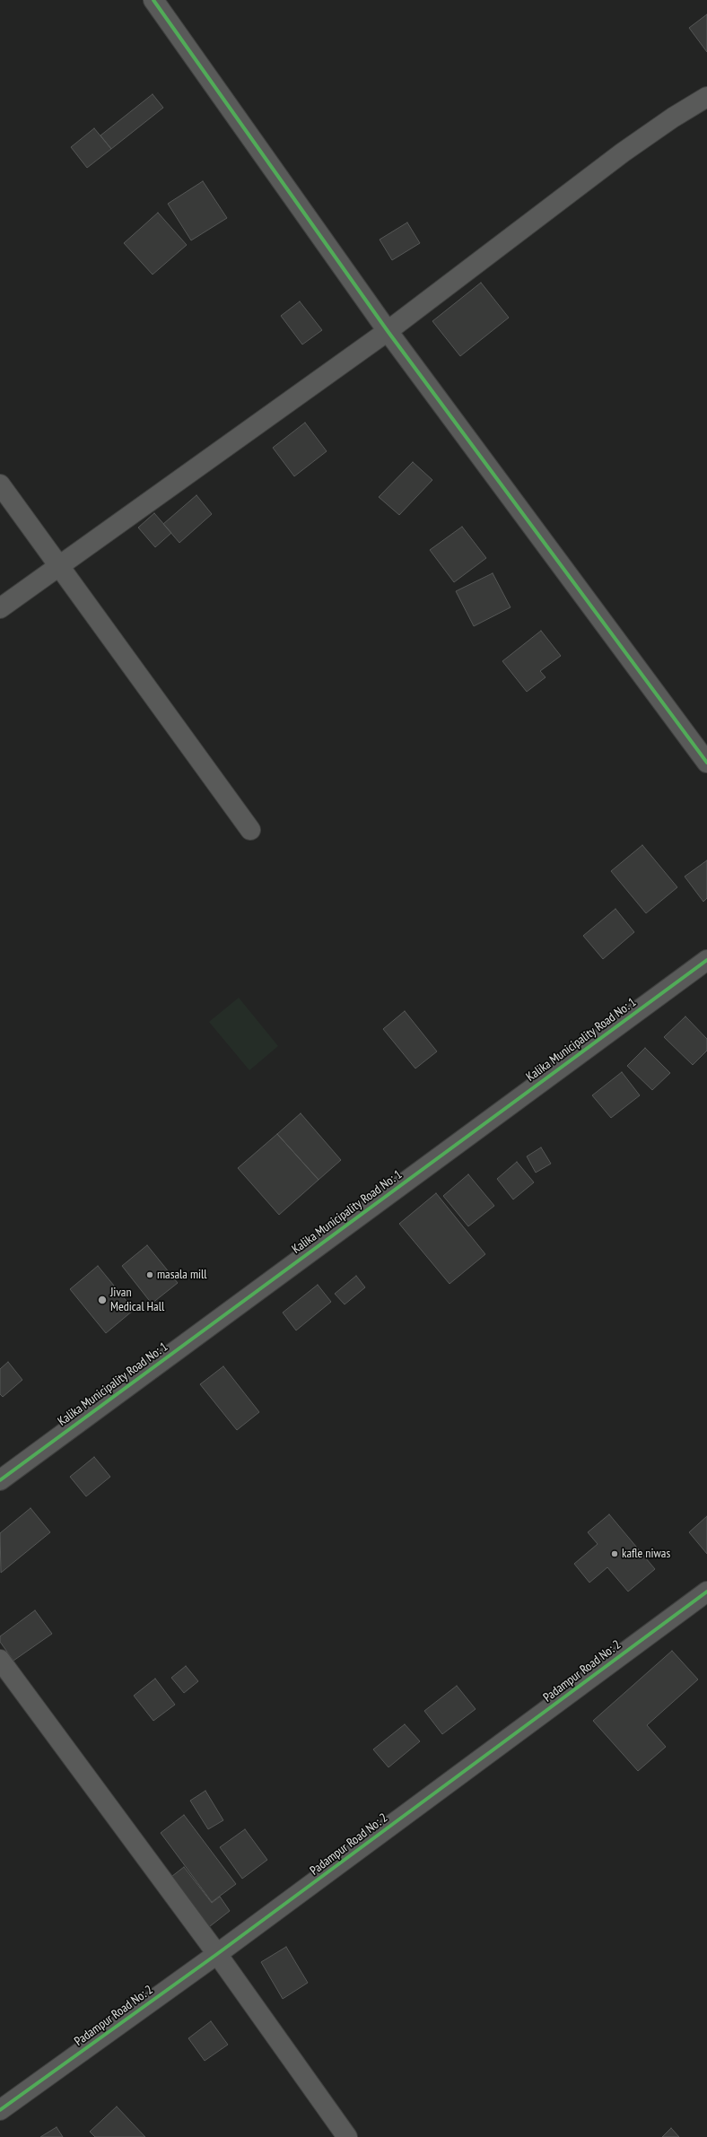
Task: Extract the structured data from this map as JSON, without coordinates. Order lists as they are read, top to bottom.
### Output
{
  "streets": {
    "street": ["Kalika Municipality Road No: 1", "Padampur Road No: 2"]
  },
  "places": ["masala mill", "Jivan Medical Hall", "kafle niwas"]
}
